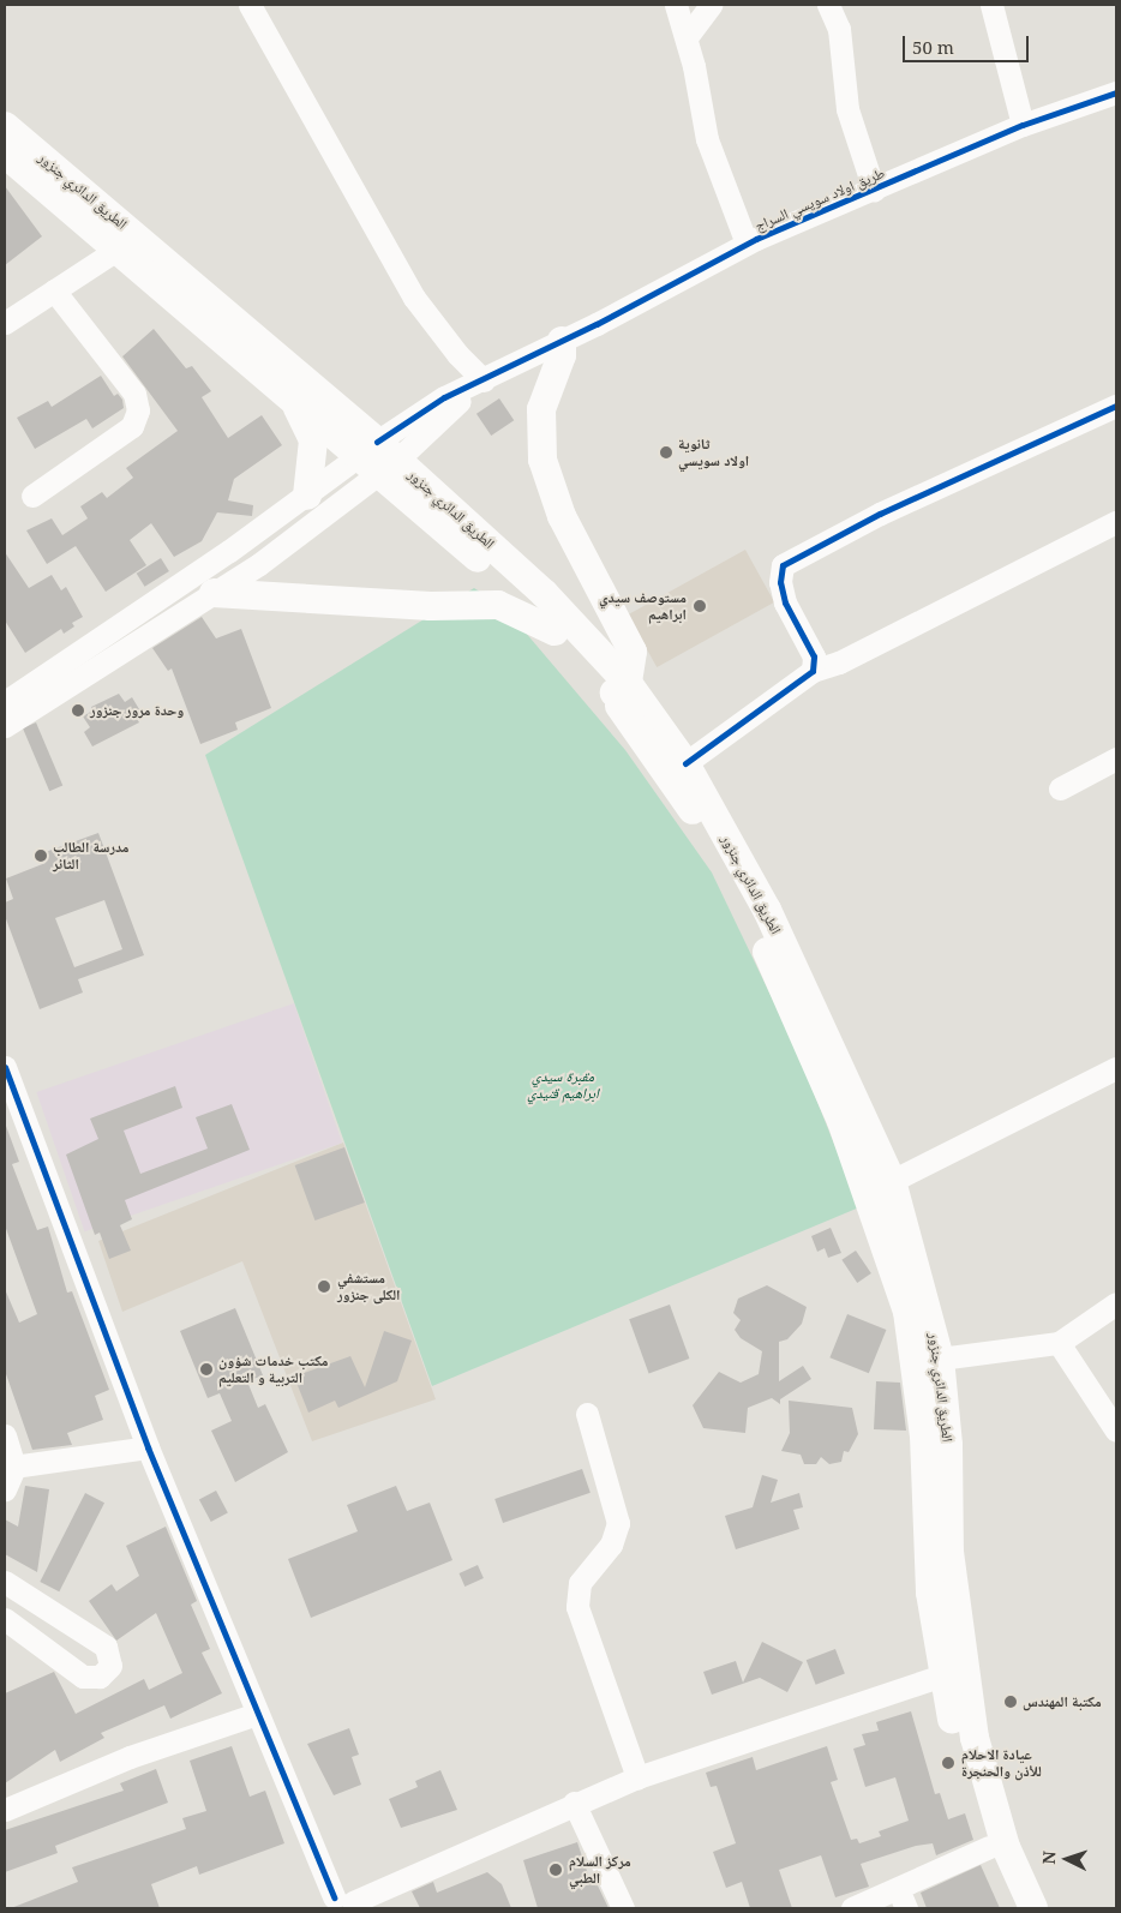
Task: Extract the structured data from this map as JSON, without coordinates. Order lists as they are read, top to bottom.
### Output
{
  "streets": {
    "main road": ["الطريق الدائري جنزور"],
    "street": ["طريق اولاد سويسي السراج"]
  },
  "crossings": [
    ["الطريق الدائري جنزور", "طريق اولاد سويسي السراج"]
  ],
  "parks": ["مقبرة سيدي ابراهيم قنيدي"],
  "places": [
    "ثانوية اولاد سويسي",
    "مستوصف سيدي ابراهيم",
    "وحدة مرور جنزور",
    "مدرسة الطالب الثائر",
    "مستشفي الكلى جنزور",
    "مكتب خدمات شؤون التربية و التعليم",
    "مكتبة المهندس",
    "عيادة الاحلام للأذن والحنجرة",
    "مركز السلام الطبي"
  ],
  "scale_bar": "50 m",
  "north": "left"
}
